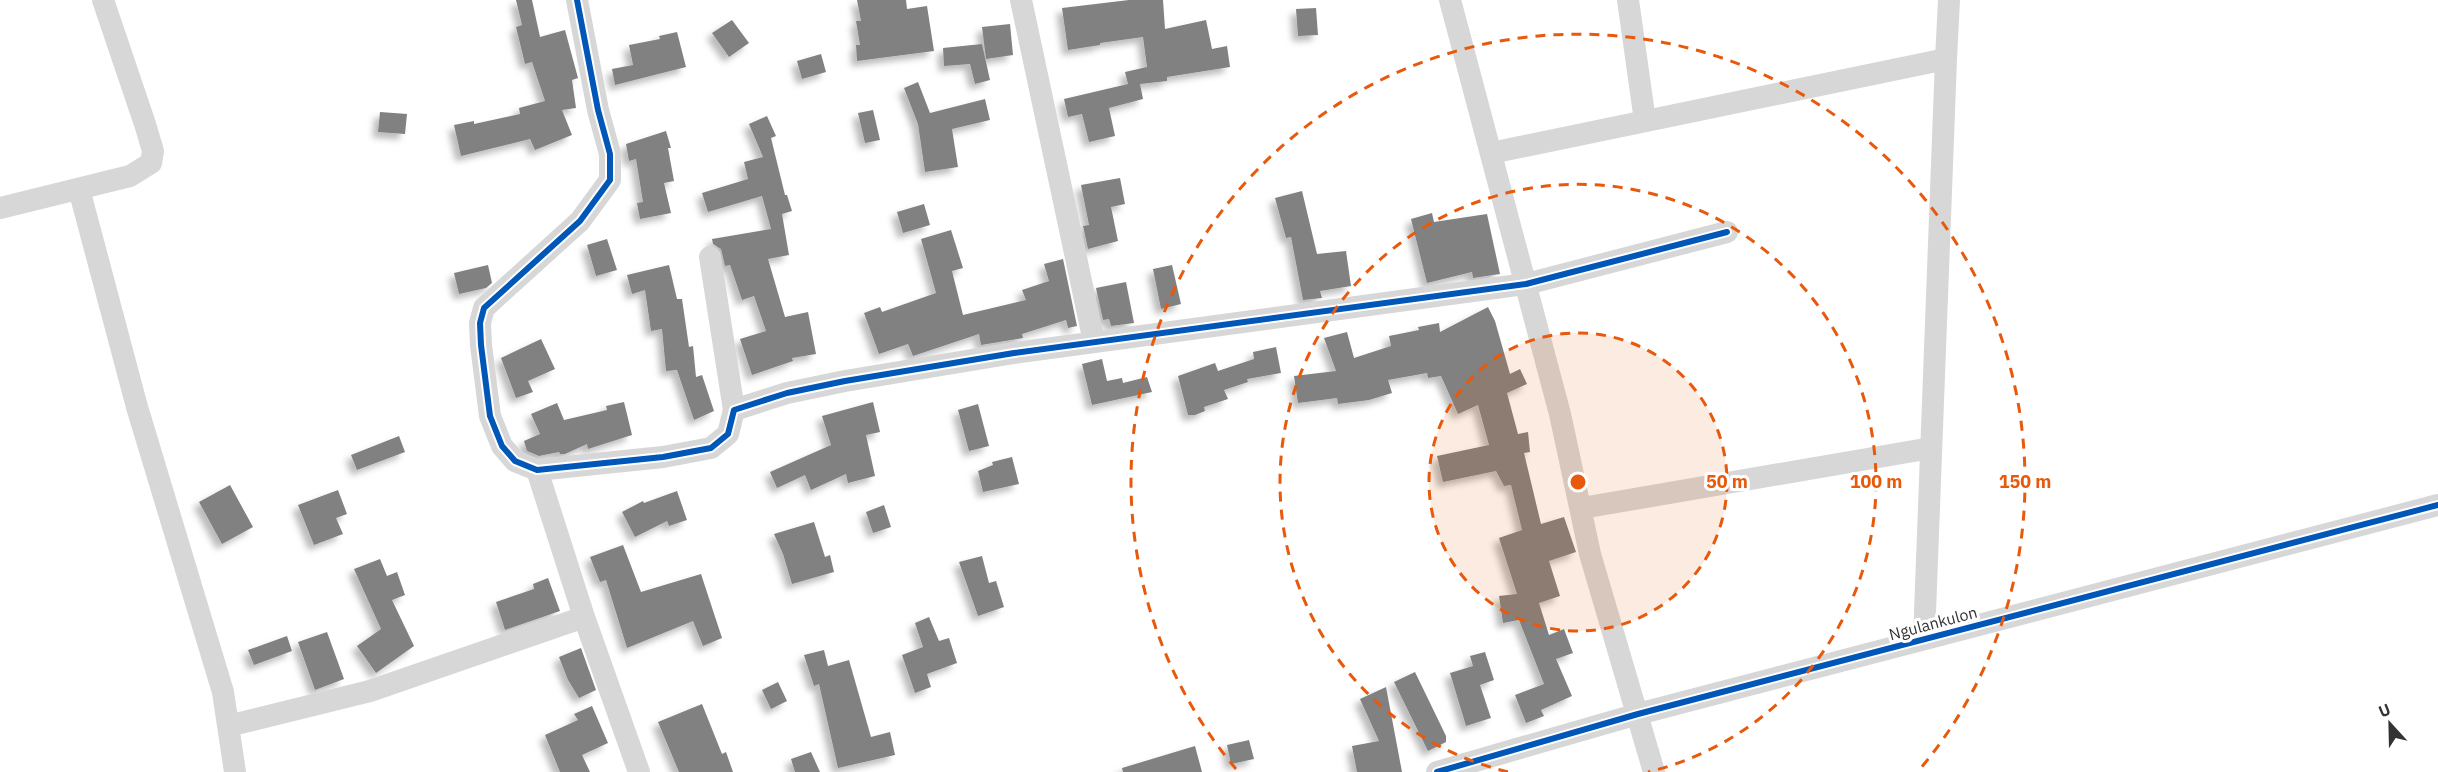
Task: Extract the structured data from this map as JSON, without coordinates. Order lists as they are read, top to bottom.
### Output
{
  "streets": {
    "street": ["Ngulankulon"]
  },
  "north": "top",
  "rings": ["50 m", "100 m", "150 m"]
}
